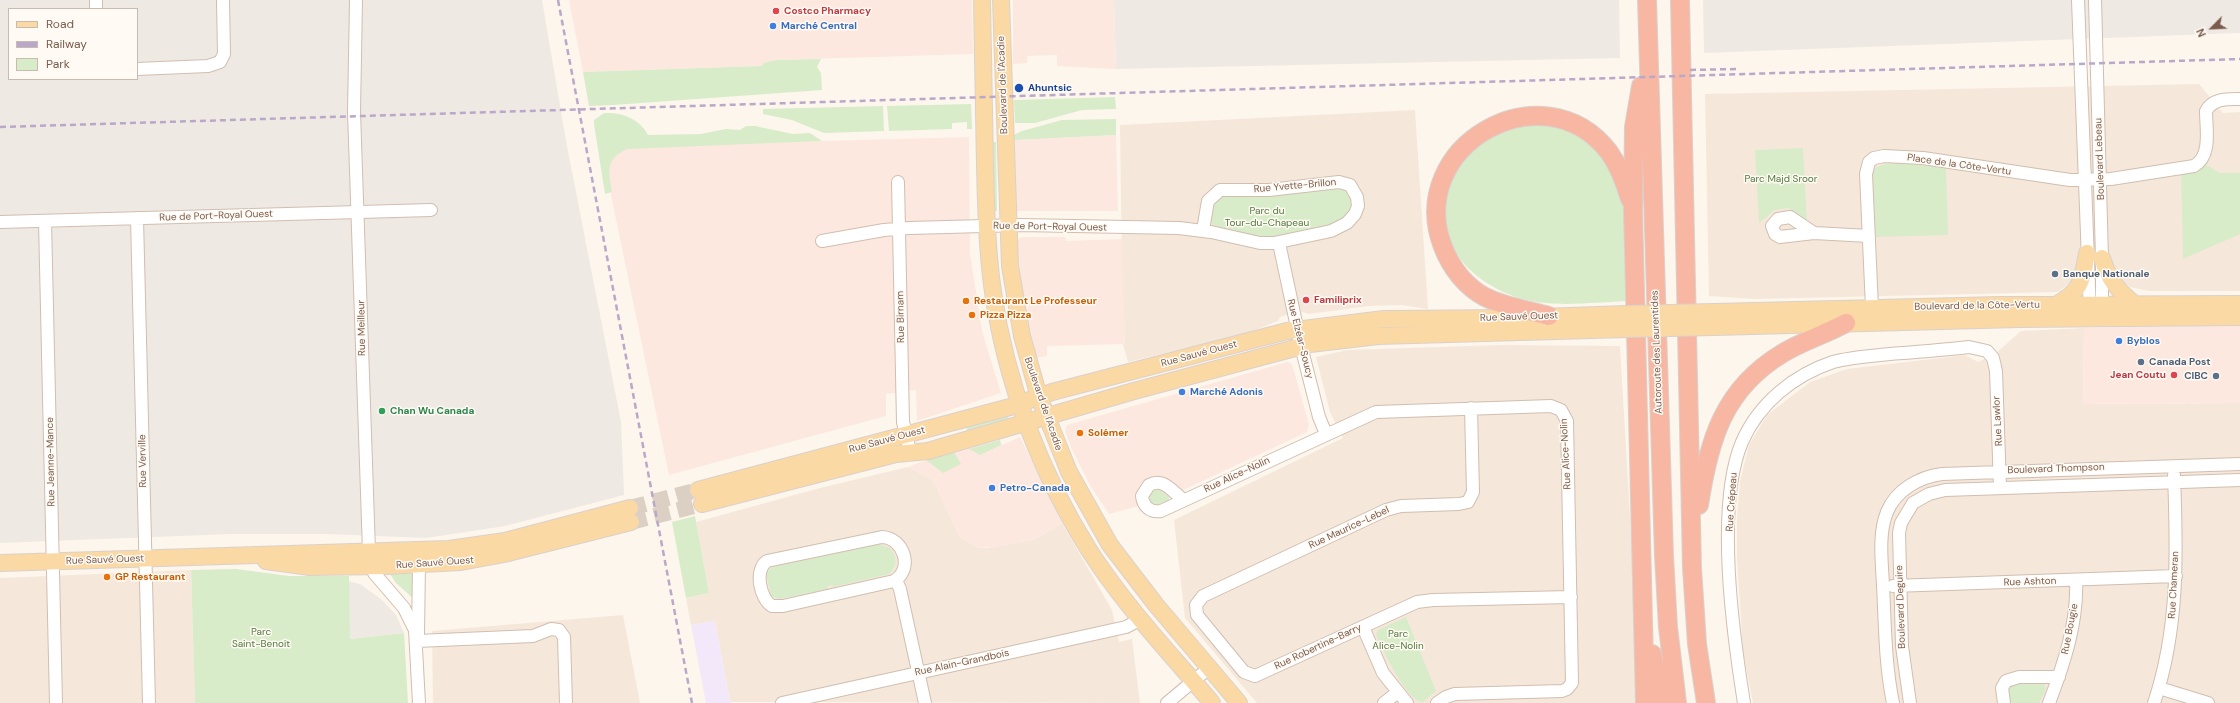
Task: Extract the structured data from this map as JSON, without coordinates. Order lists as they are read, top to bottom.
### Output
{
  "streets": {
    "highway": ["Autoroute des Laurentides"],
    "main road": ["Boulevard de l'Acadie", "Boulevard de la Côte-Vertu", "Rue Sauvé Ouest"],
    "street": [
      "Boulevard Lebeau",
      "Place de la Côte-Vertu",
      "Rue Yvette-Brillon",
      "Rue de Port-Royal Ouest",
      "Rue Birnam",
      "Rue Meilleur",
      "Rue Elzéar-Soucy",
      "Rue Lawlor",
      "Rue Alice-Nolin",
      "Rue Verville",
      "Rue Jeanne-Mance",
      "Boulevard Thompson",
      "Rue Crépeau",
      "Rue Maurice-Lebel",
      "Rue Ashton",
      "Rue Chameran",
      "Boulevard Deguire",
      "Rue Bougie",
      "Rue Robertine-Barry",
      "Rue Alain-Grandbois"
    ]
  },
  "crossings": [
    ["Boulevard de l'Acadie", "Rue de Port-Royal Ouest"],
    ["Boulevard de l'Acadie", "Rue Sauvé Ouest"],
    ["Boulevard de l'Acadie", "Rue Alain-Grandbois"],
    ["Boulevard Lebeau", "Place de la Côte-Vertu"],
    ["Boulevard Lebeau", "Boulevard de la Côte-Vertu"],
    ["Place de la Côte-Vertu", "Boulevard de la Côte-Vertu"],
    ["Rue Yvette-Brillon", "Rue de Port-Royal Ouest"],
    ["Rue Yvette-Brillon", "Rue Elzéar-Soucy"],
    ["Rue de Port-Royal Ouest", "Rue Birnam"],
    ["Rue de Port-Royal Ouest", "Rue Meilleur"],
    ["Rue de Port-Royal Ouest", "Rue Elzéar-Soucy"],
    ["Rue de Port-Royal Ouest", "Rue Verville"],
    ["Rue de Port-Royal Ouest", "Rue Jeanne-Mance"],
    ["Boulevard de la Côte-Vertu", "Rue Sauvé Ouest"],
    ["Rue Birnam", "Rue Sauvé Ouest"],
    ["Rue Sauvé Ouest", "Rue Meilleur"],
    ["Rue Sauvé Ouest", "Rue Elzéar-Soucy"],
    ["Rue Sauvé Ouest", "Rue Verville"],
    ["Rue Sauvé Ouest", "Rue Jeanne-Mance"],
    ["Rue Elzéar-Soucy", "Rue Alice-Nolin"],
    ["Rue Lawlor", "Boulevard Thompson"],
    ["Rue Lawlor", "Rue Crépeau"],
    ["Rue Alice-Nolin", "Rue Maurice-Lebel"],
    ["Rue Alice-Nolin", "Rue Robertine-Barry"],
    ["Boulevard Thompson", "Rue Chameran"],
    ["Boulevard Thompson", "Boulevard Deguire"],
    ["Rue Maurice-Lebel", "Rue Robertine-Barry"],
    ["Rue Ashton", "Rue Chameran"],
    ["Rue Ashton", "Boulevard Deguire"],
    ["Rue Ashton", "Rue Bougie"]
  ],
  "parks": [
    "Parc Majd Sroor",
    "Parc du Tour-du-Chapeau",
    "Parc Saint-Benoît",
    "Parc Alice-Nolin"
  ],
  "places": [
    "Costco Pharmacy",
    "Marché Central",
    "Ahuntsic",
    "Banque Nationale",
    "Familiprix",
    "Restaurant Le Professeur",
    "Pizza Pizza",
    "Byblos",
    "Canada Post",
    "Jean Coutu",
    "CIBC",
    "Marché Adonis",
    "Chan Wu Canada",
    "Solémer",
    "Petro-Canada",
    "GP Restaurant"
  ],
  "legend": ["Road", "Railway", "Park"],
  "north": "bottom left"
}
